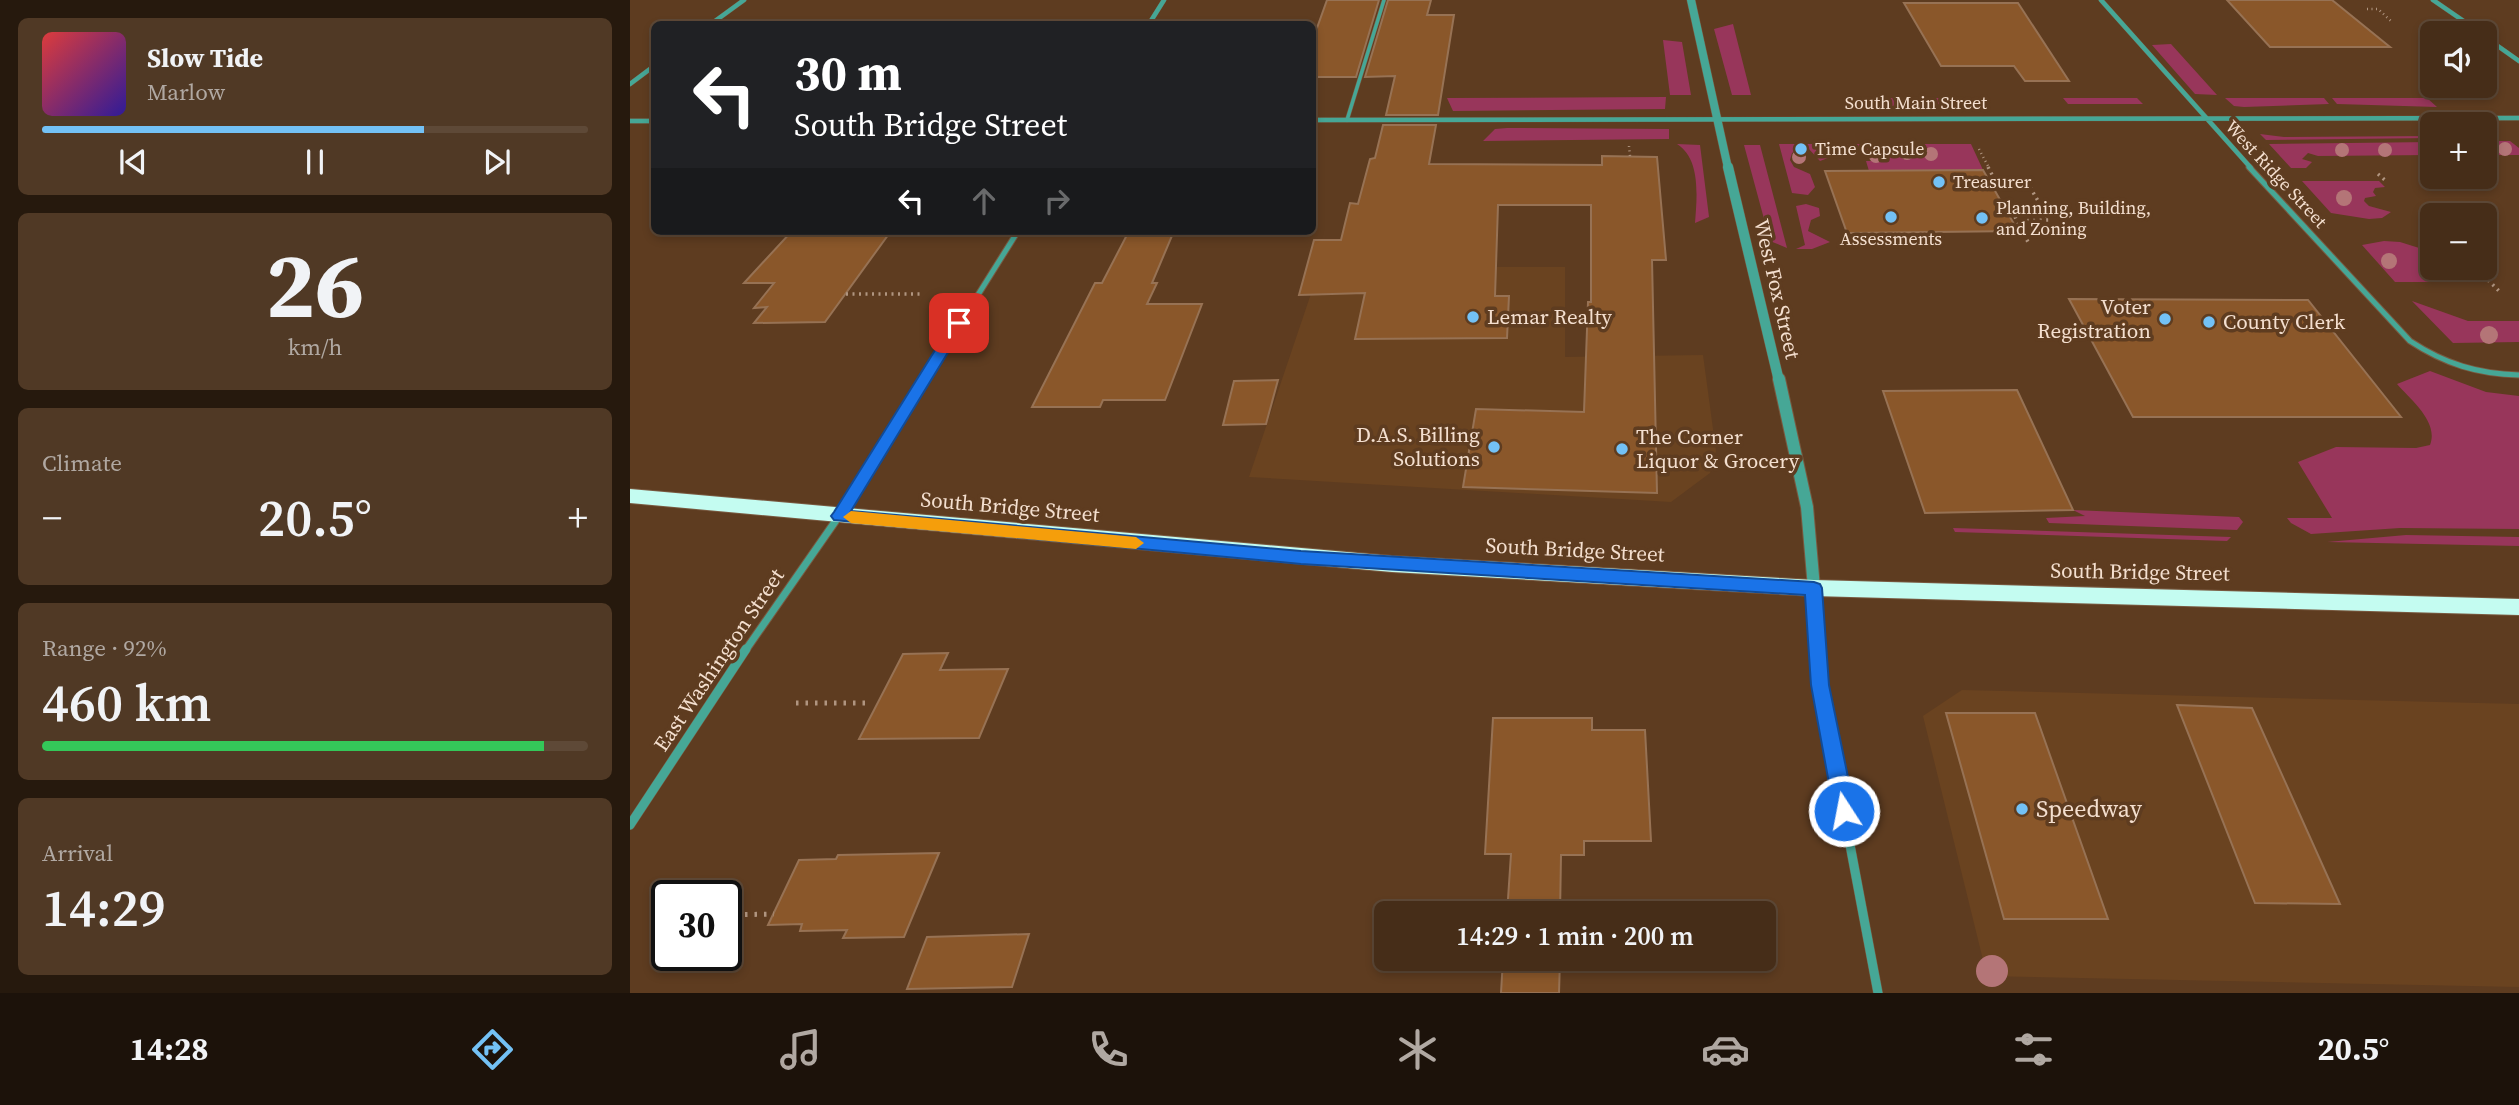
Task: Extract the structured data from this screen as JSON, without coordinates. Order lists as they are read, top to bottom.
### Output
{
  "streets": {
    "highway": ["South Bridge Street"],
    "street": [
      "South Main Street",
      "West Ridge Street",
      "West Fox Street",
      "East Washington Street"
    ]
  },
  "crossings": [
    ["South Main Street", "West Ridge Street"],
    ["South Main Street", "West Fox Street"],
    ["West Fox Street", "South Bridge Street"],
    ["South Bridge Street", "East Washington Street"]
  ],
  "places": [
    "Time Capsule",
    "Treasurer",
    "Assessments",
    "Planning, Building, and Zoning",
    "Lemar Realty",
    "Voter Registration",
    "County Clerk",
    "D.A.S. Billing Solutions",
    "The Corner Liquor & Grocery",
    "Speedway"
  ],
  "page": {
    "map_buttons": ["+", "−"],
    "turn": ["30 m", "South Bridge Street"],
    "song": ["Slow Tide", "Marlow"],
    "tile": [
      ["26", "km/h"],
      "Climate",
      ["Range · 92%", "460 km"],
      ["Arrival", "14:29"]
    ],
    "heat": ["−", "20.5°", "+"],
    "limit": "30",
    "trip": "14:29 · 1 min · 200 m",
    "tabs": ["14:28", "20.5°"]
  }
}
